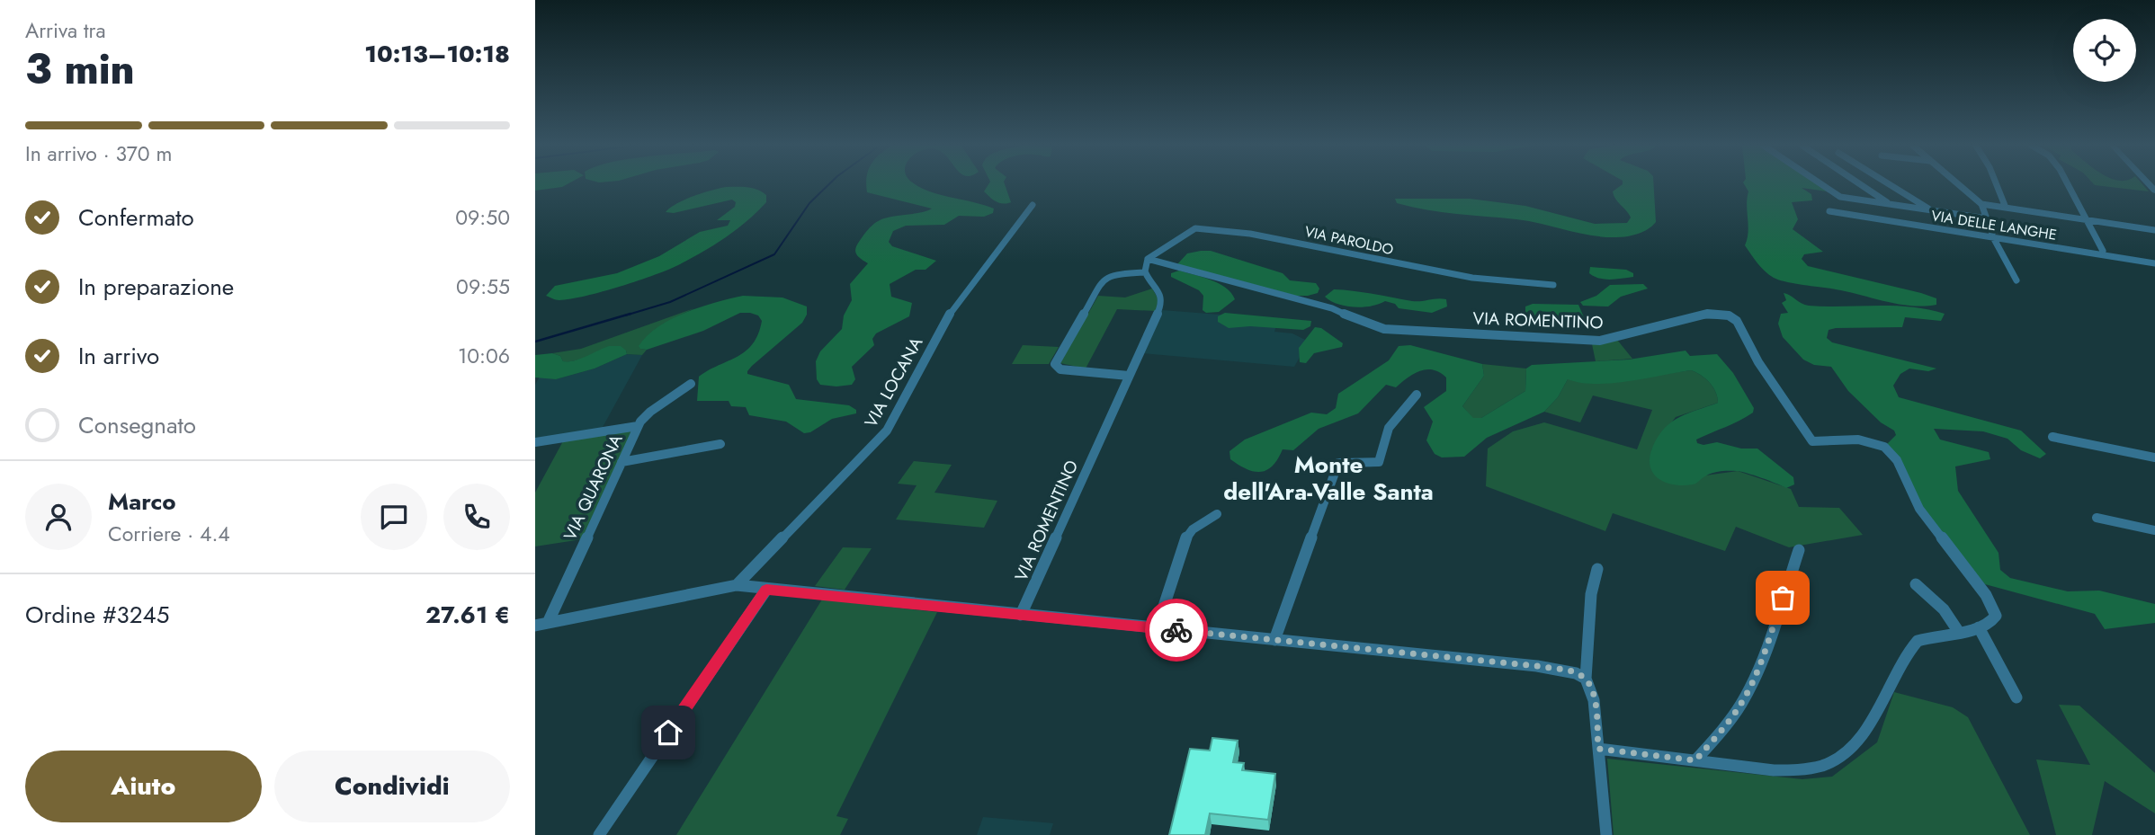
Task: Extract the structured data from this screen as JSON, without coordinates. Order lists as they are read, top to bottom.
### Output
{
  "streets": {
    "street": [
      "VIA DELLE LANGHE",
      "VIA PAROLDO",
      "VIA ROMENTINO",
      "VIA LOCANA",
      "VIA QUARONA"
    ]
  },
  "crossings": [
    ["VIA PAROLDO", "VIA ROMENTINO"]
  ],
  "districts": ["Monte dell'Ara-Valle Santa"],
  "page": {
    "heading": ["3 min", "Arriva tra", "10:13–10:18"],
    "panel": [
      "Marco",
      "Corriere · 4.4",
      "Ordine #3245",
      "27.61 €"
    ],
    "bar": "In arrivo · 370 m",
    "list": [
      ["Confermato", "09:50"],
      ["In preparazione", "09:55"],
      ["In arrivo", "10:06"],
      "Consegnato"
    ],
    "buttons": ["Aiuto", "Condividi"]
  }
}
